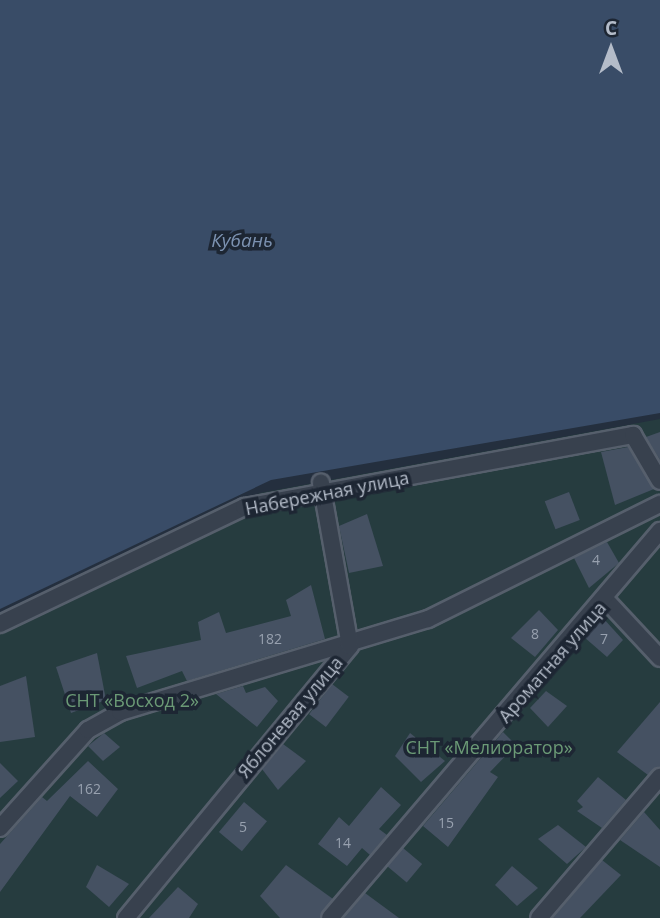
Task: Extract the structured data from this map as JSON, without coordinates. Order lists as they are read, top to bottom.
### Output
{
  "streets": {
    "street": ["Набережная улица", "Ароматная улица", "Яблоневая улица"]
  },
  "crossings": [
    ["Набережная улица", "Яблоневая улица"]
  ],
  "water": ["Кубань"],
  "parks": ["СНТ «Восход 2»", "СНТ «Мелиоратор»"],
  "house_numbers": [
    "4",
    "8",
    "182",
    "7",
    "162",
    "15",
    "5",
    "14"
  ],
  "north": "top"
}
